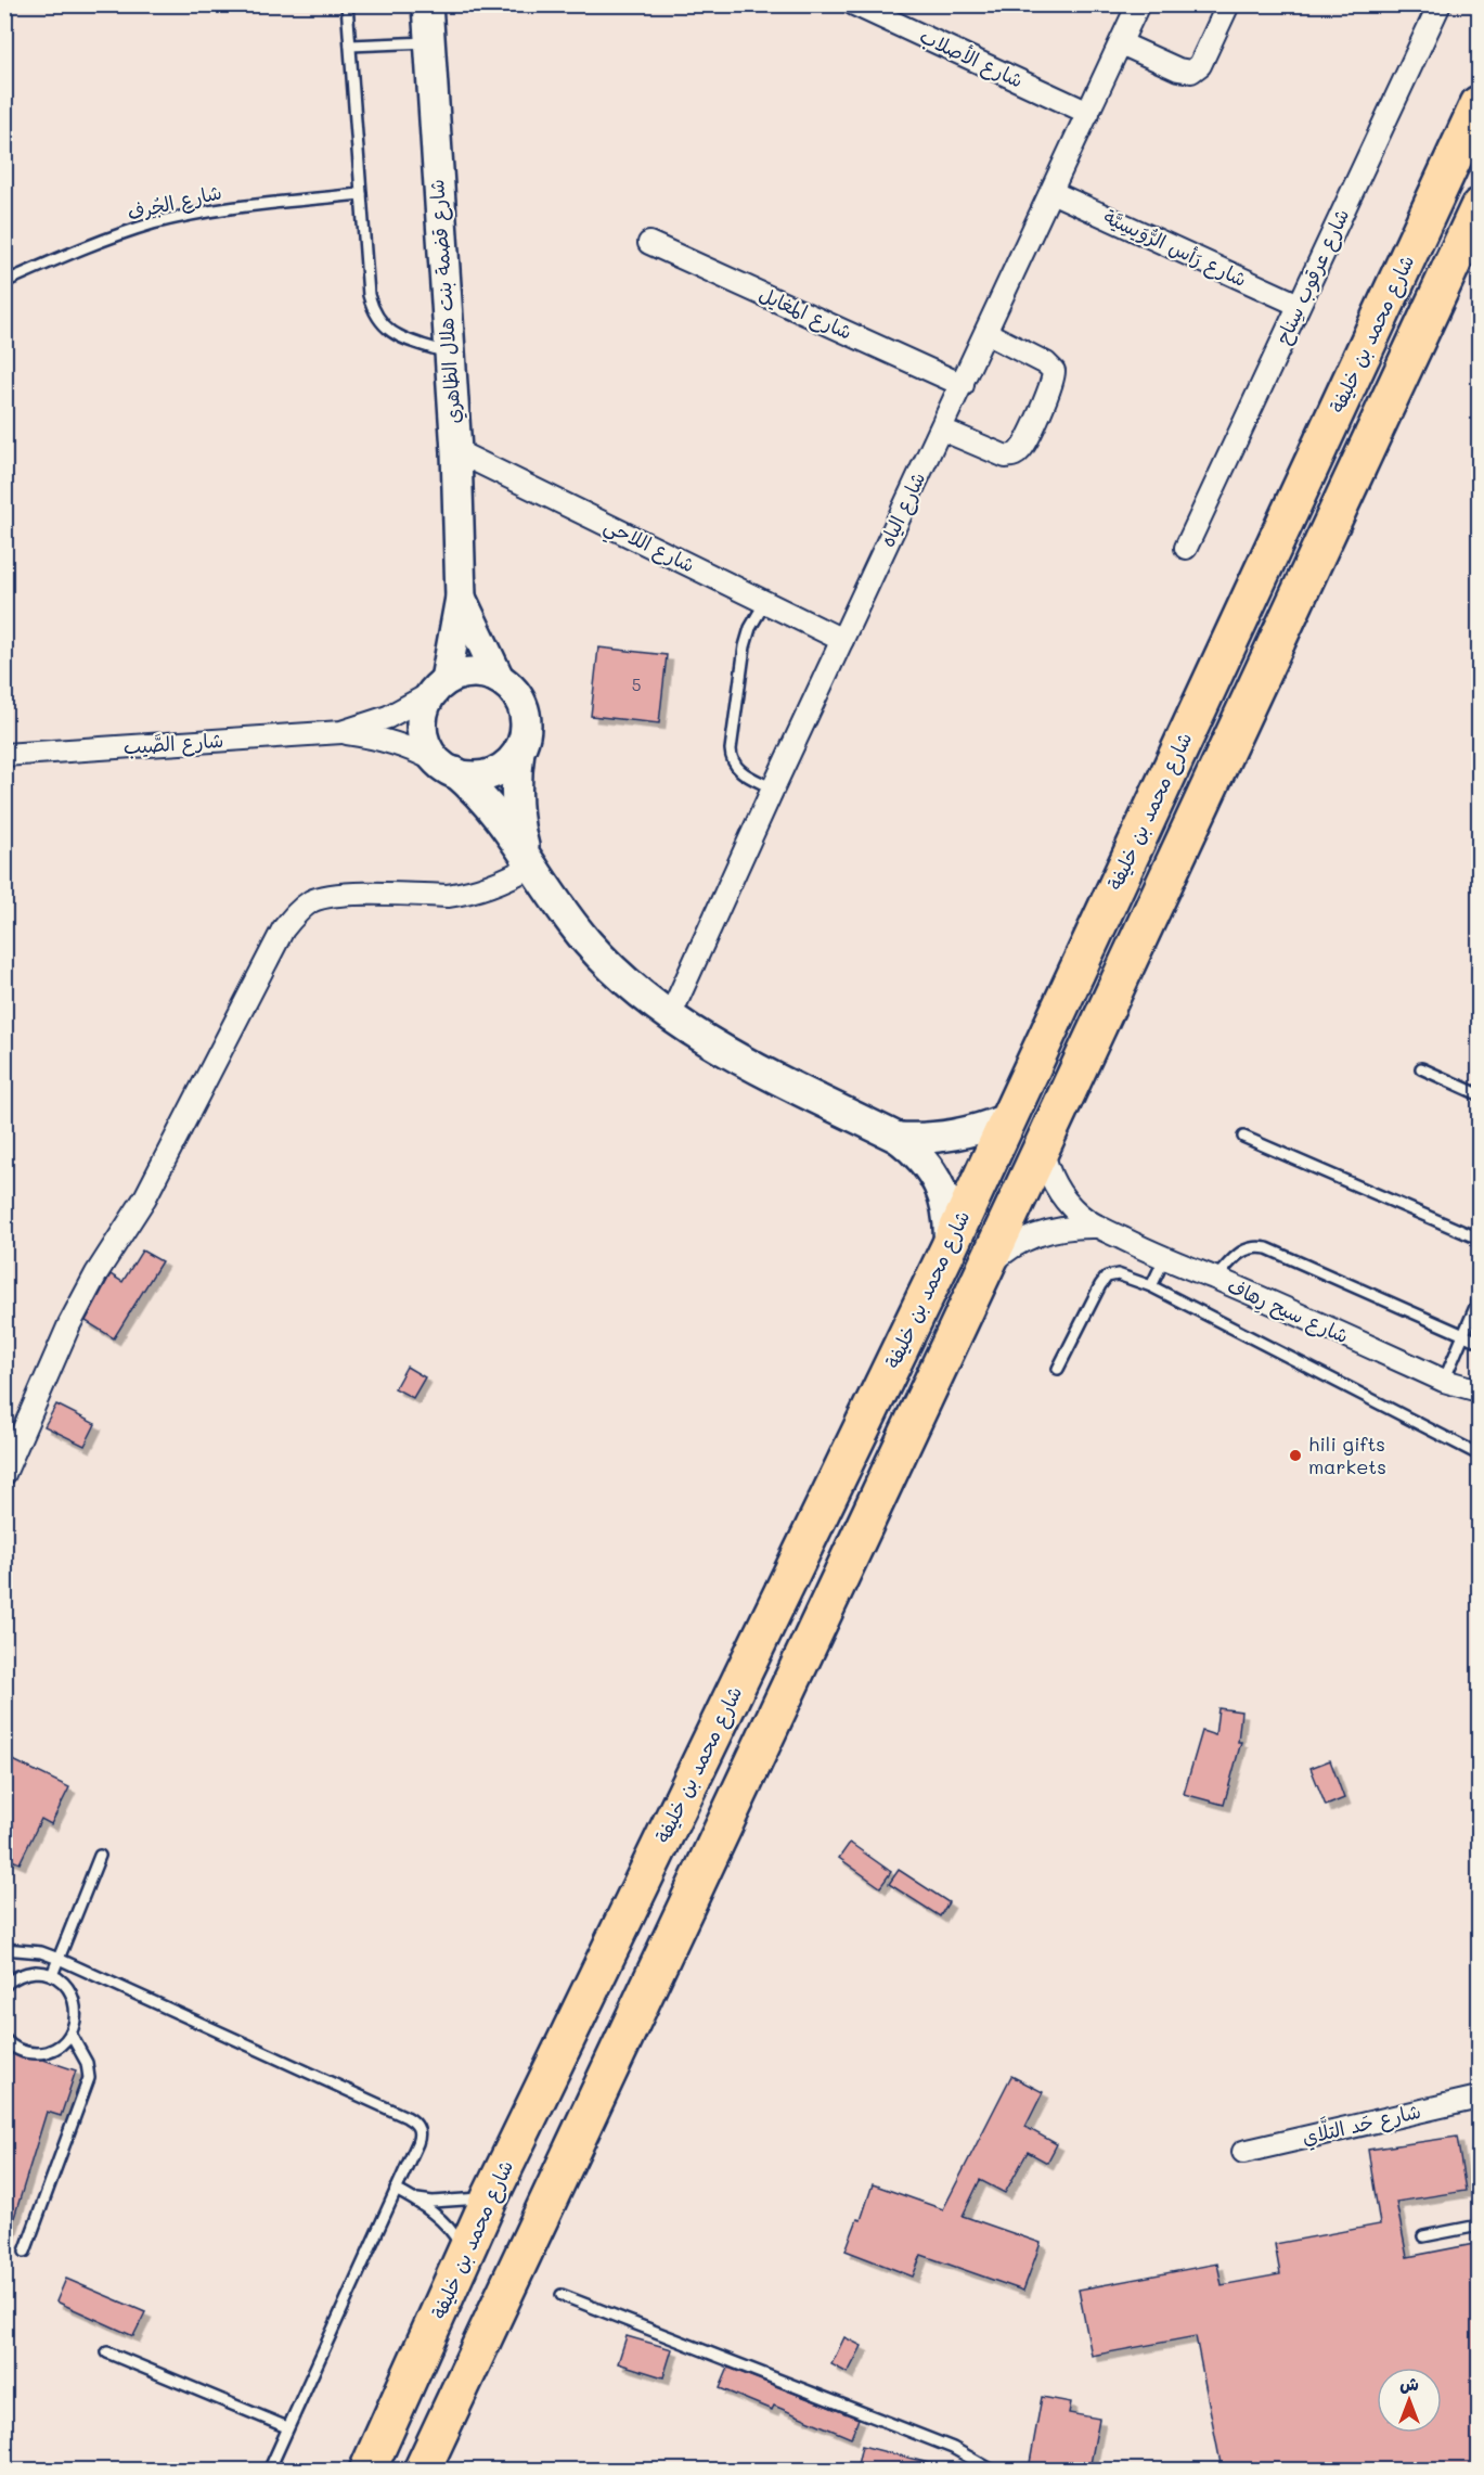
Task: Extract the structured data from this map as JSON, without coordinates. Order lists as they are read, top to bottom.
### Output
{
  "streets": {
    "highway": ["شارع محمد بن خليفة"],
    "street": [
      "شارع الأصلاب",
      "شارع رَأس الرُّوَيسِيَّة",
      "شارع عرقوب سِناح",
      "شارع قضمة بنت هلال الظاهري",
      "شارع المغايل",
      "شارع الياه",
      "شارع اللاحي",
      "شارع الصَّيب",
      "شارع سيح رِهاف",
      "شارع حَد التلَّاي"
    ],
    "lane": ["شارع الجُرف"]
  },
  "crossings": [
    ["شارع الأصلاب", "شارع الياه"],
    ["شارع رَأس الرُّوَيسِيَّة", "شارع عرقوب سِناح"],
    ["شارع رَأس الرُّوَيسِيَّة", "شارع الياه"],
    ["شارع قضمة بنت هلال الظاهري", "شارع اللاحي"],
    ["شارع قضمة بنت هلال الظاهري", "شارع الصَّيب"],
    ["شارع المغايل", "شارع الياه"],
    ["شارع الياه", "شارع اللاحي"]
  ],
  "places": ["hili gifts markets"],
  "house_numbers": ["5"],
  "north": "top"
}
